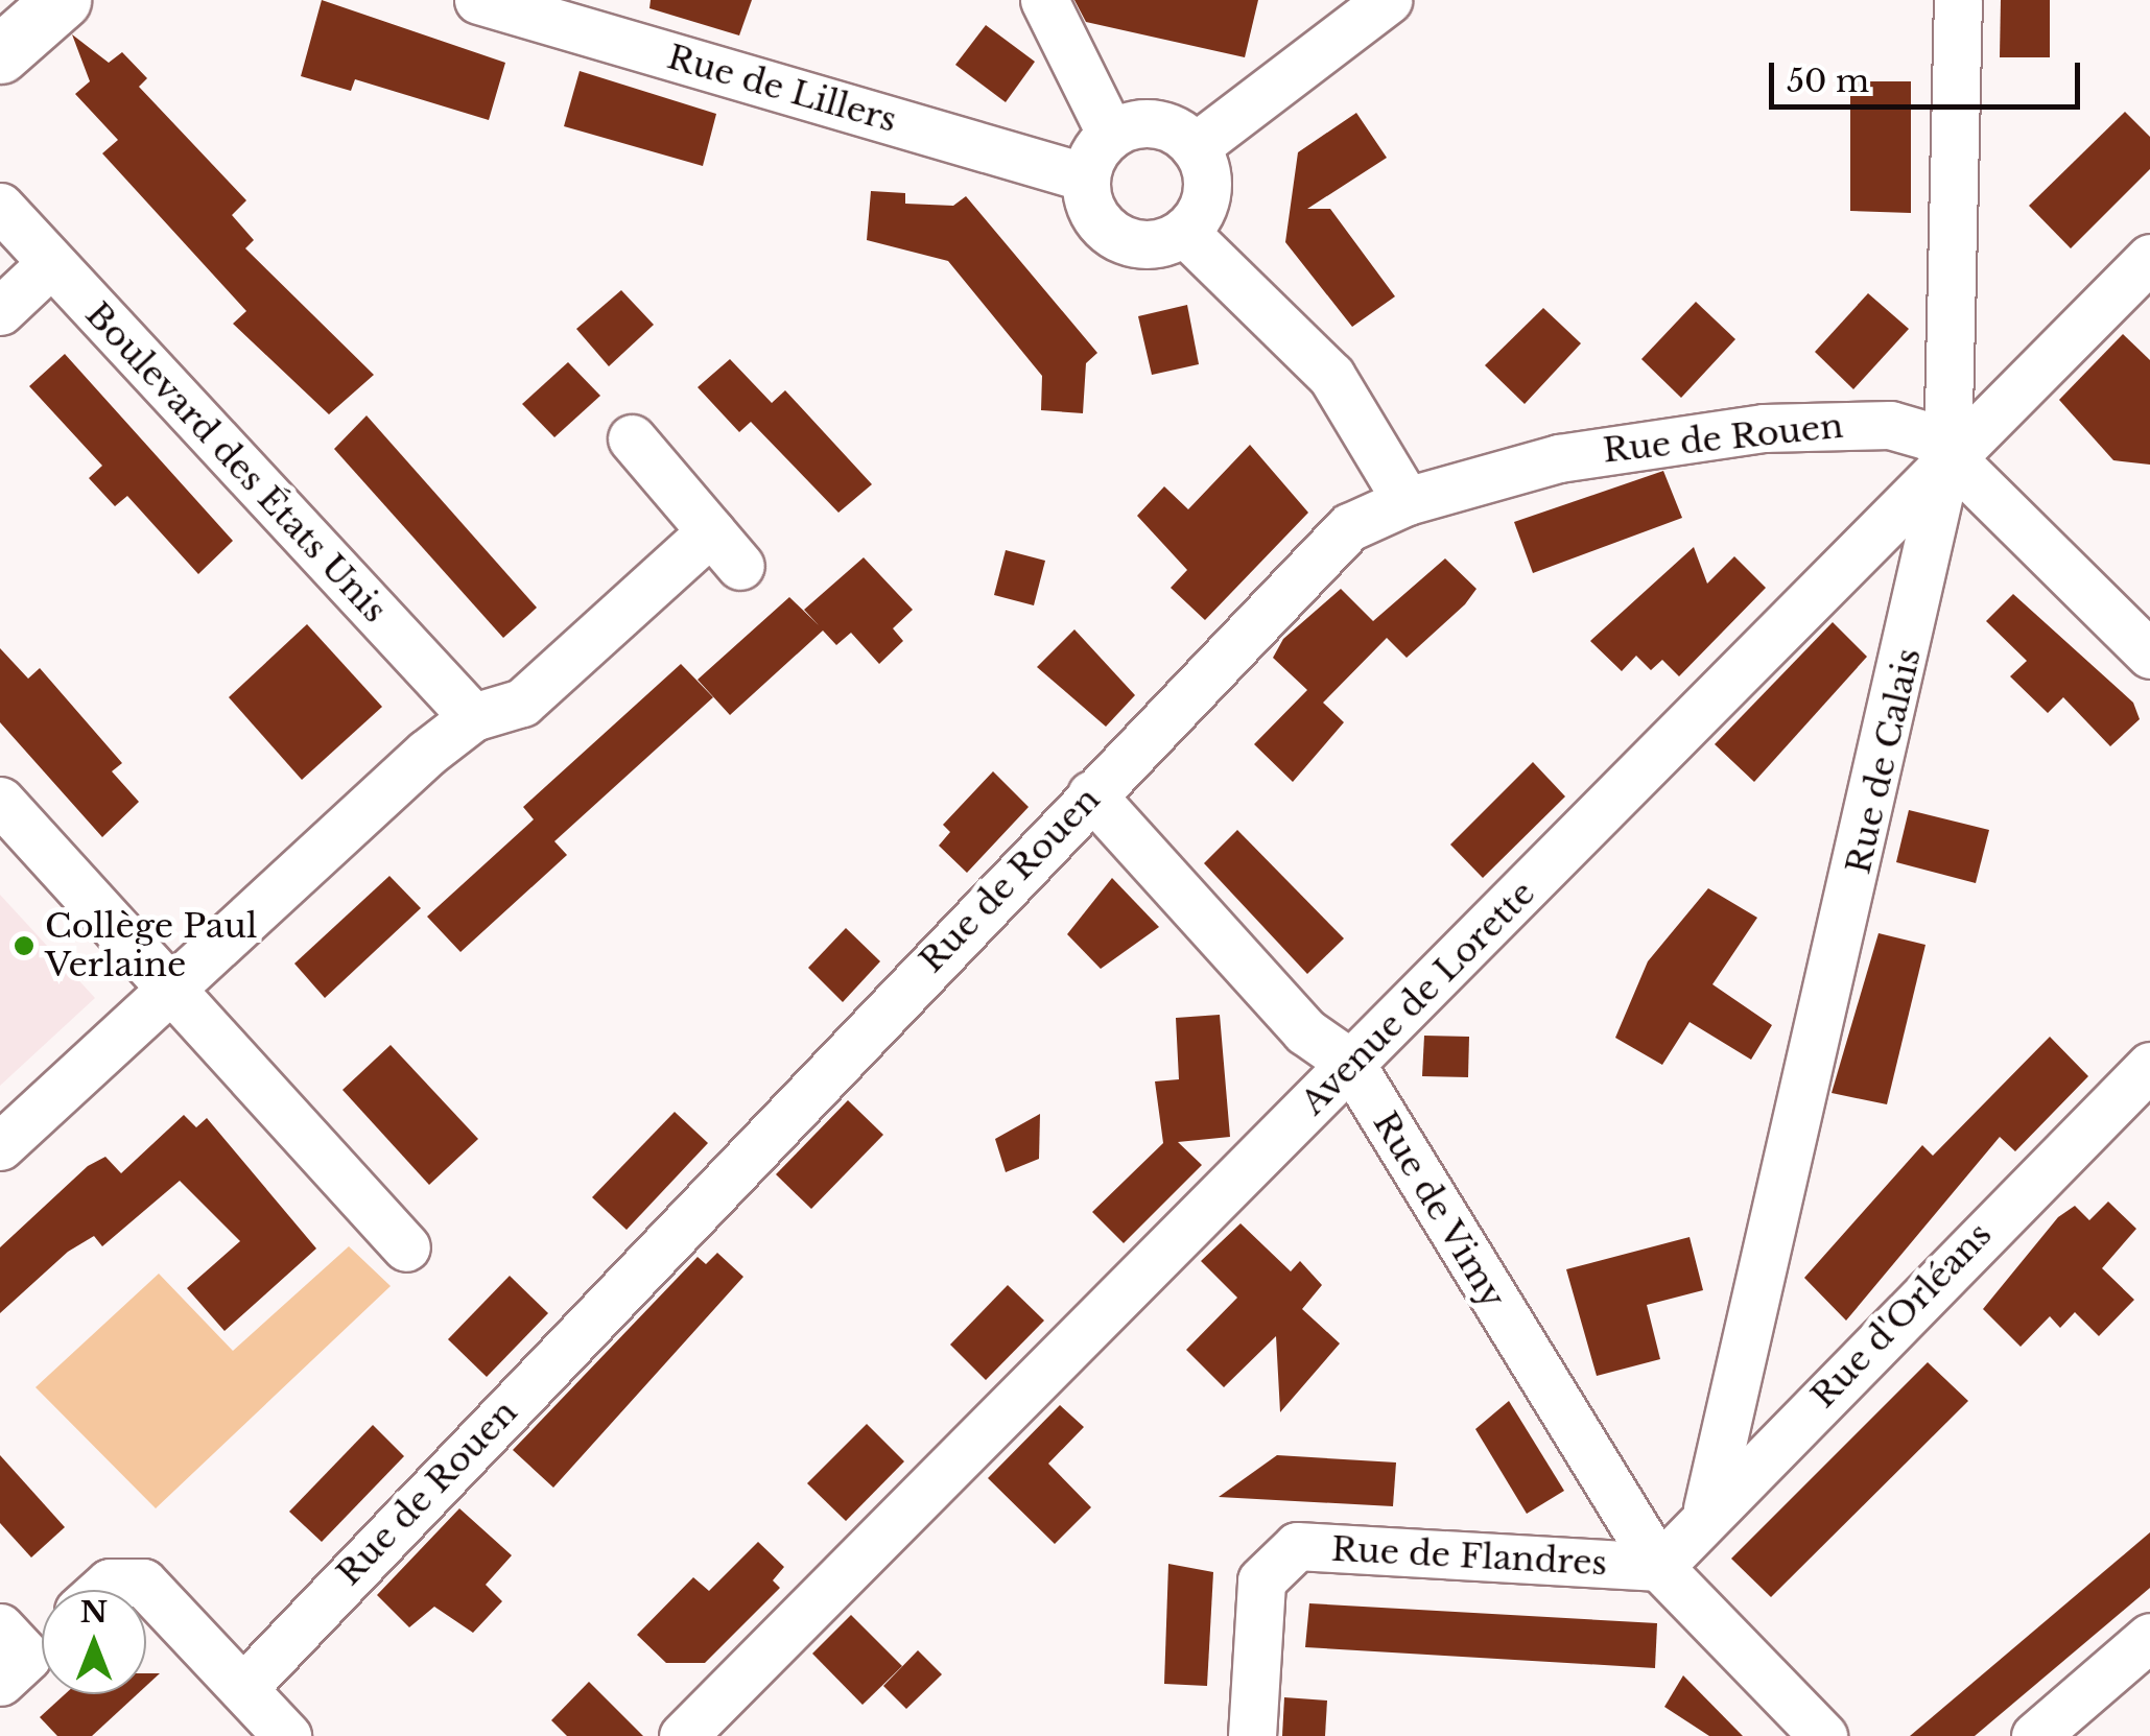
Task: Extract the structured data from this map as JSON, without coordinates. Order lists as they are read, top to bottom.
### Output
{
  "streets": {
    "street": [
      "Rue de Lillers",
      "Rue de Rouen",
      "Boulevard des États Unis",
      "Rue de Calais",
      "Avenue de Lorette",
      "Rue de Vimy",
      "Rue d'Orléans",
      "Rue de Flandres"
    ]
  },
  "crossings": [
    ["Rue de Rouen", "Rue de Calais"],
    ["Rue de Rouen", "Avenue de Lorette"],
    ["Rue de Rouen", "Rue de Vimy"],
    ["Rue de Calais", "Avenue de Lorette"],
    ["Rue de Calais", "Rue d'Orléans"],
    ["Avenue de Lorette", "Rue de Vimy"],
    ["Rue de Vimy", "Rue d'Orléans"],
    ["Rue de Vimy", "Rue de Flandres"],
    ["Rue d'Orléans", "Rue de Flandres"]
  ],
  "places": ["Collège Paul Verlaine"],
  "scale_bar": "50 m",
  "north": "top"
}
